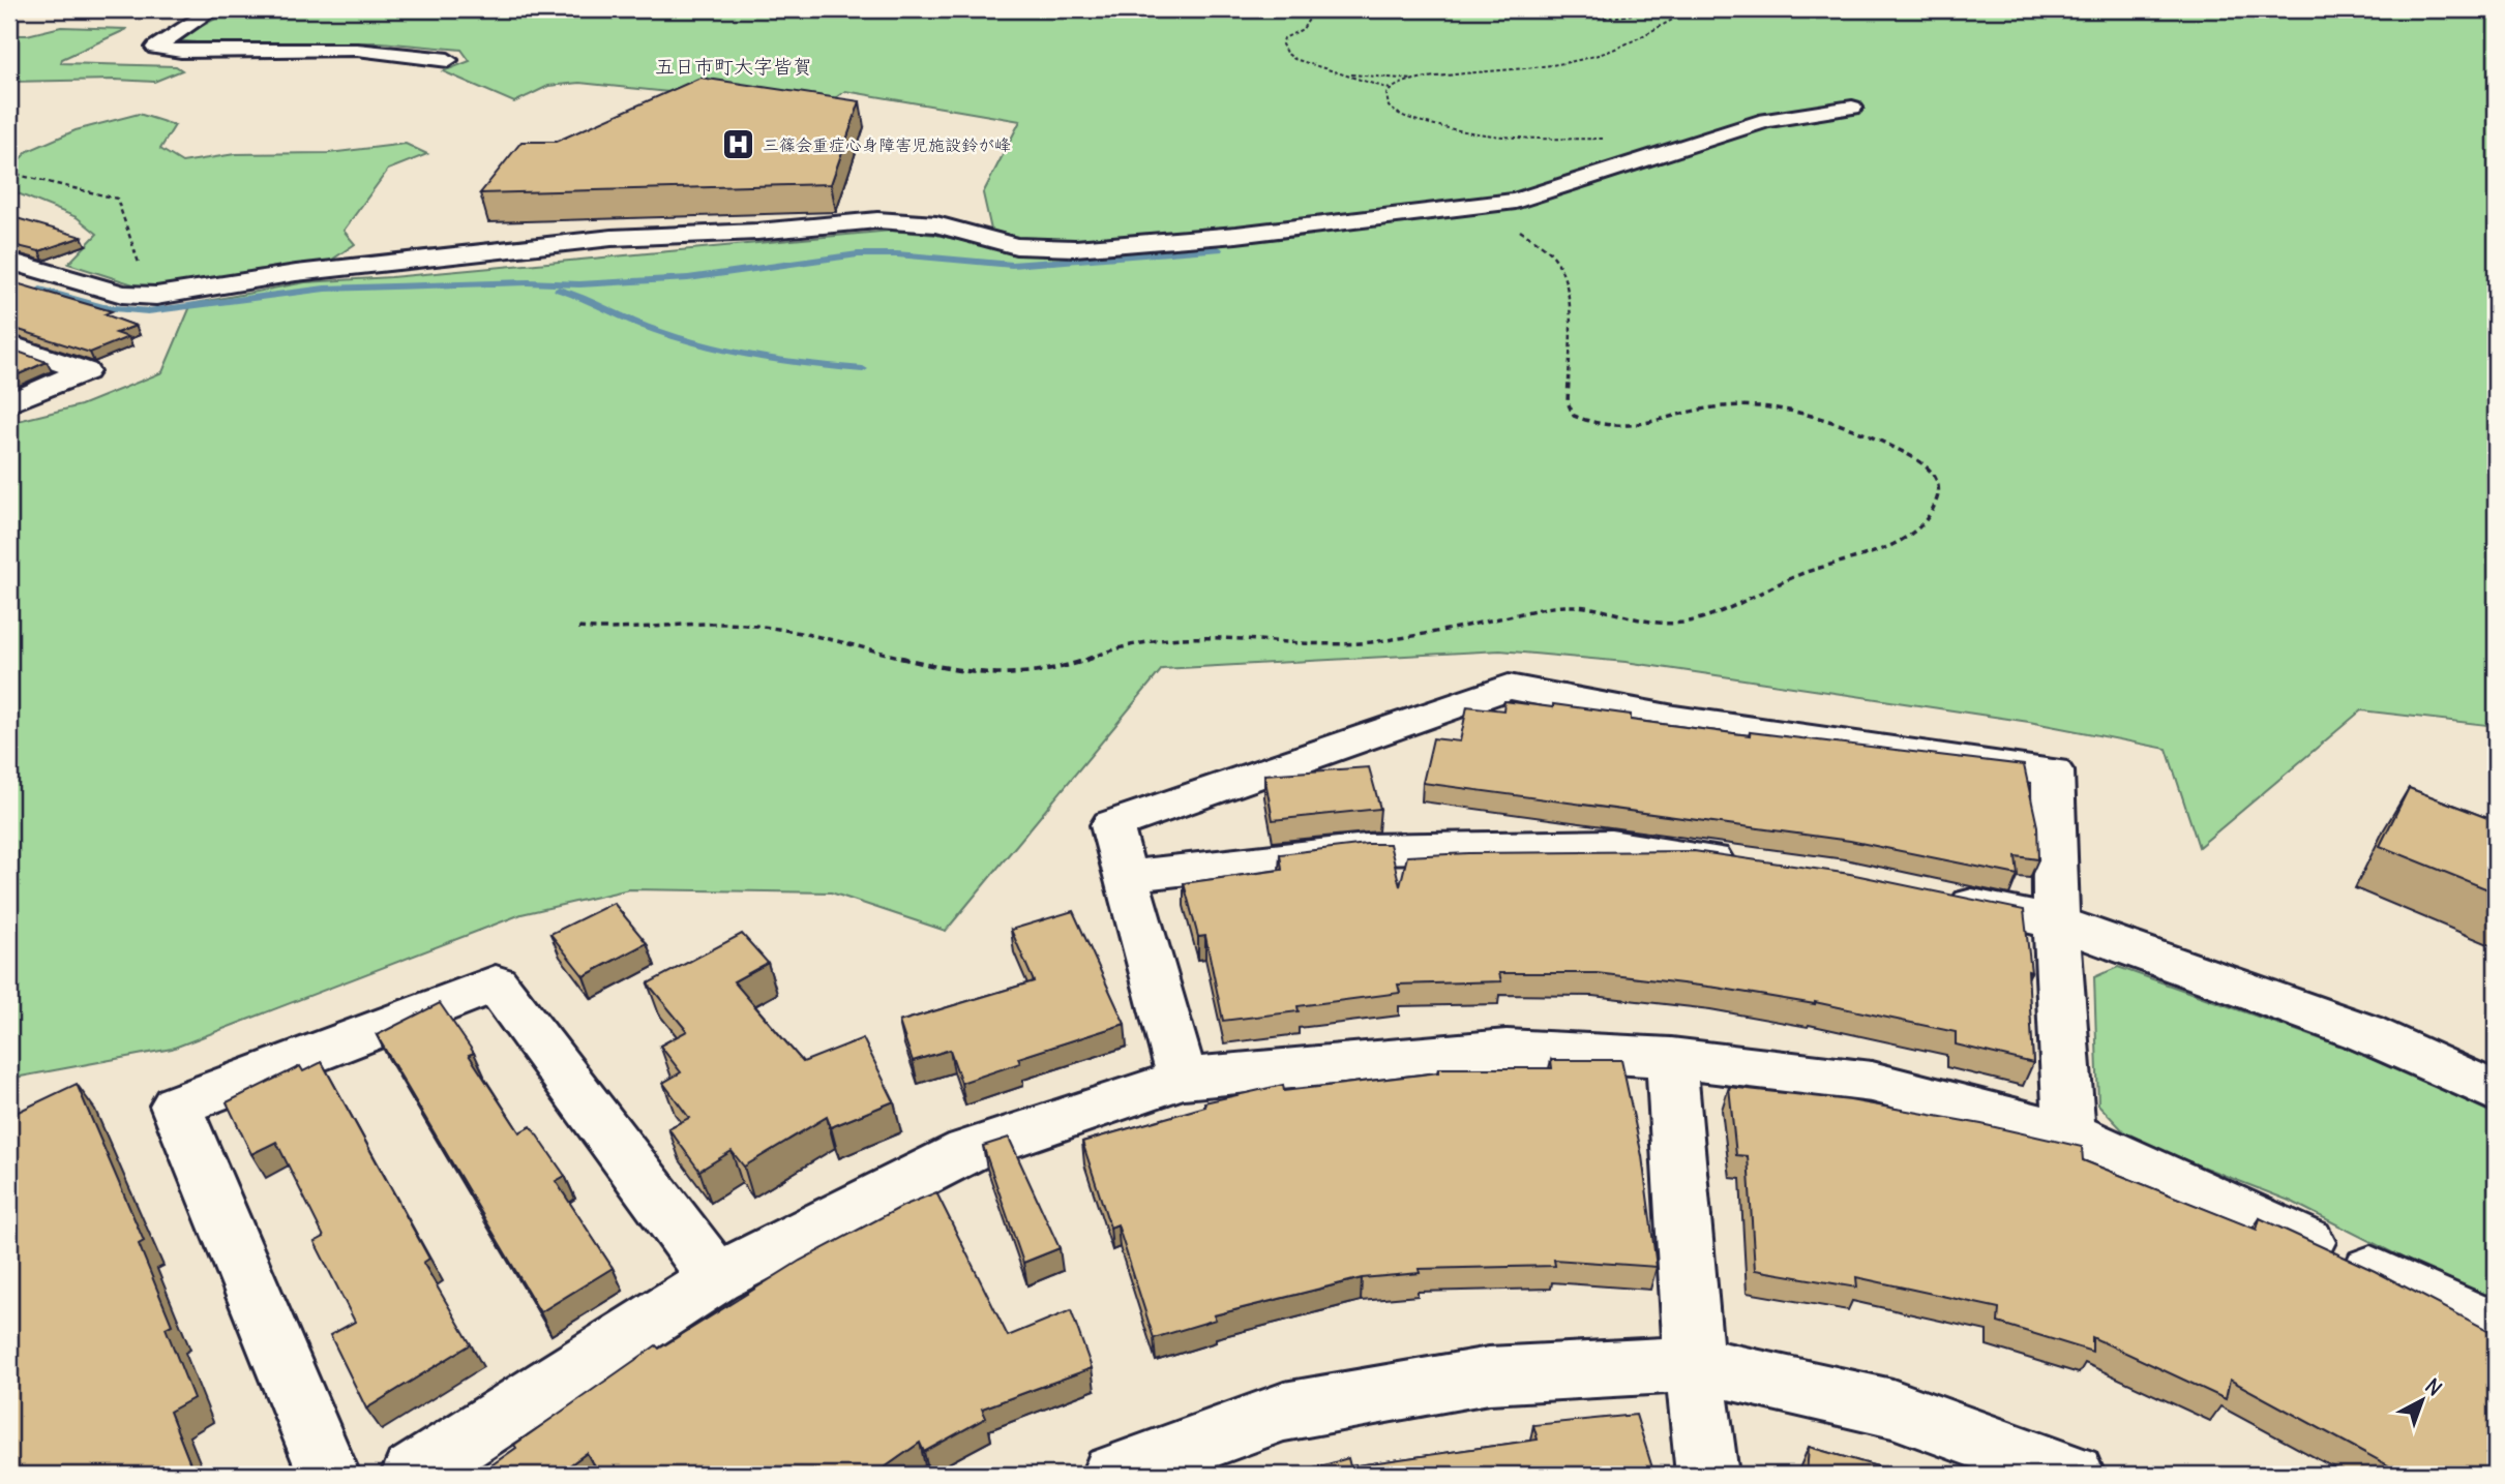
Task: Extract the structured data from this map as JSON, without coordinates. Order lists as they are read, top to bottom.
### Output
{
  "districts": ["五日市町大字皆賀"],
  "places": {
    "hospital": ["三篠会重症心身障害児施設鈴が峰"]
  },
  "north": "top right"
}
